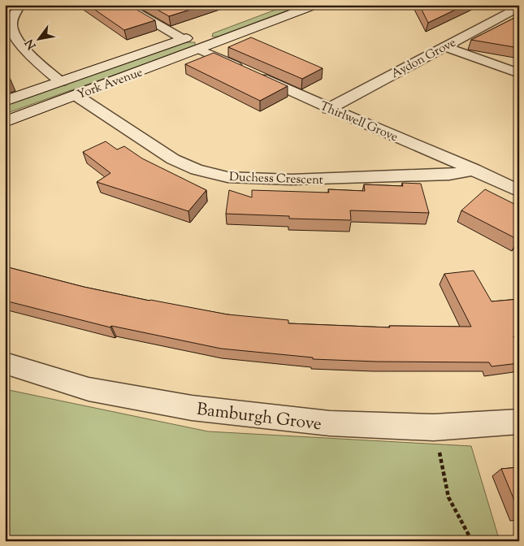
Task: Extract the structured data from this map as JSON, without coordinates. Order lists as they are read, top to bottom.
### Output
{
  "streets": {
    "main road": ["York Avenue"],
    "street": [
      "Aydon Grove",
      "Thirlwell Grove",
      "Duchess Crescent",
      "Bamburgh Grove"
    ]
  },
  "crossings": [
    ["Aydon Grove", "Thirlwell Grove"],
    ["York Avenue", "Thirlwell Grove"],
    ["York Avenue", "Duchess Crescent"],
    ["Thirlwell Grove", "Duchess Crescent"]
  ],
  "north": "bottom left"
}
